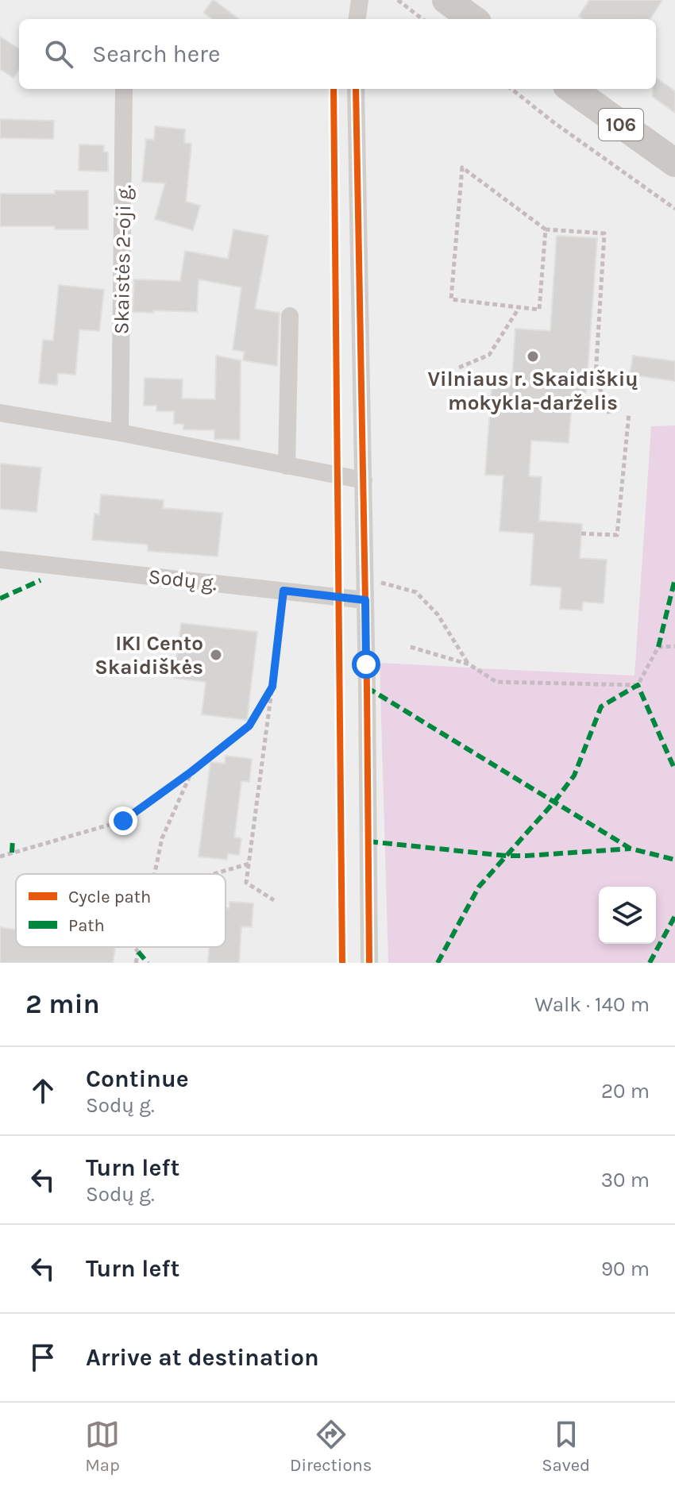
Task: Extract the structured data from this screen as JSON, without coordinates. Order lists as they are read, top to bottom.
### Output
{
  "streets": {
    "main road": ["106"],
    "street": ["Skaistės 2-oji g.", "Sodų g."]
  },
  "places": ["Vilniaus r. Skaidiškių mokykla-darželis", "IKI Cento Skaidiškės"],
  "legend": ["Cycle path", "Path"],
  "page": {
    "search": "Search here",
    "heading": ["2 min", "Walk · 140 m"],
    "list": [
      ["Continue", "Sodų g.", "20 m"],
      ["Turn left", "Sodų g.", "30 m"],
      ["Turn left", "90 m"],
      "Arrive at destination"
    ],
    "nav": ["Map", "Directions", "Saved"]
  }
}
